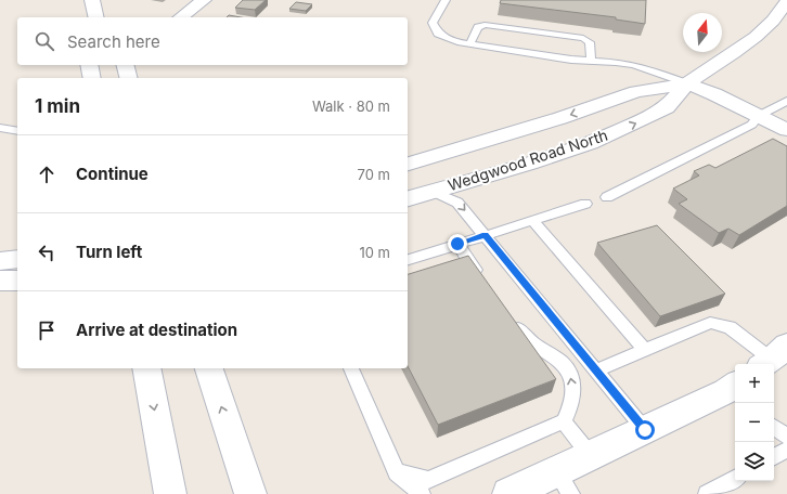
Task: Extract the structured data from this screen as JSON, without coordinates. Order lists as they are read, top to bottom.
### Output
{
  "streets": {
    "street": ["Wedgwood Road North"]
  },
  "north": "top",
  "page": {
    "search": "Search here",
    "heading": ["1 min", "Walk · 80 m"],
    "list": [
      ["Continue", "70 m"],
      ["Turn left", "10 m"],
      "Arrive at destination"
    ],
    "map_buttons": ["+", "−"]
  }
}
